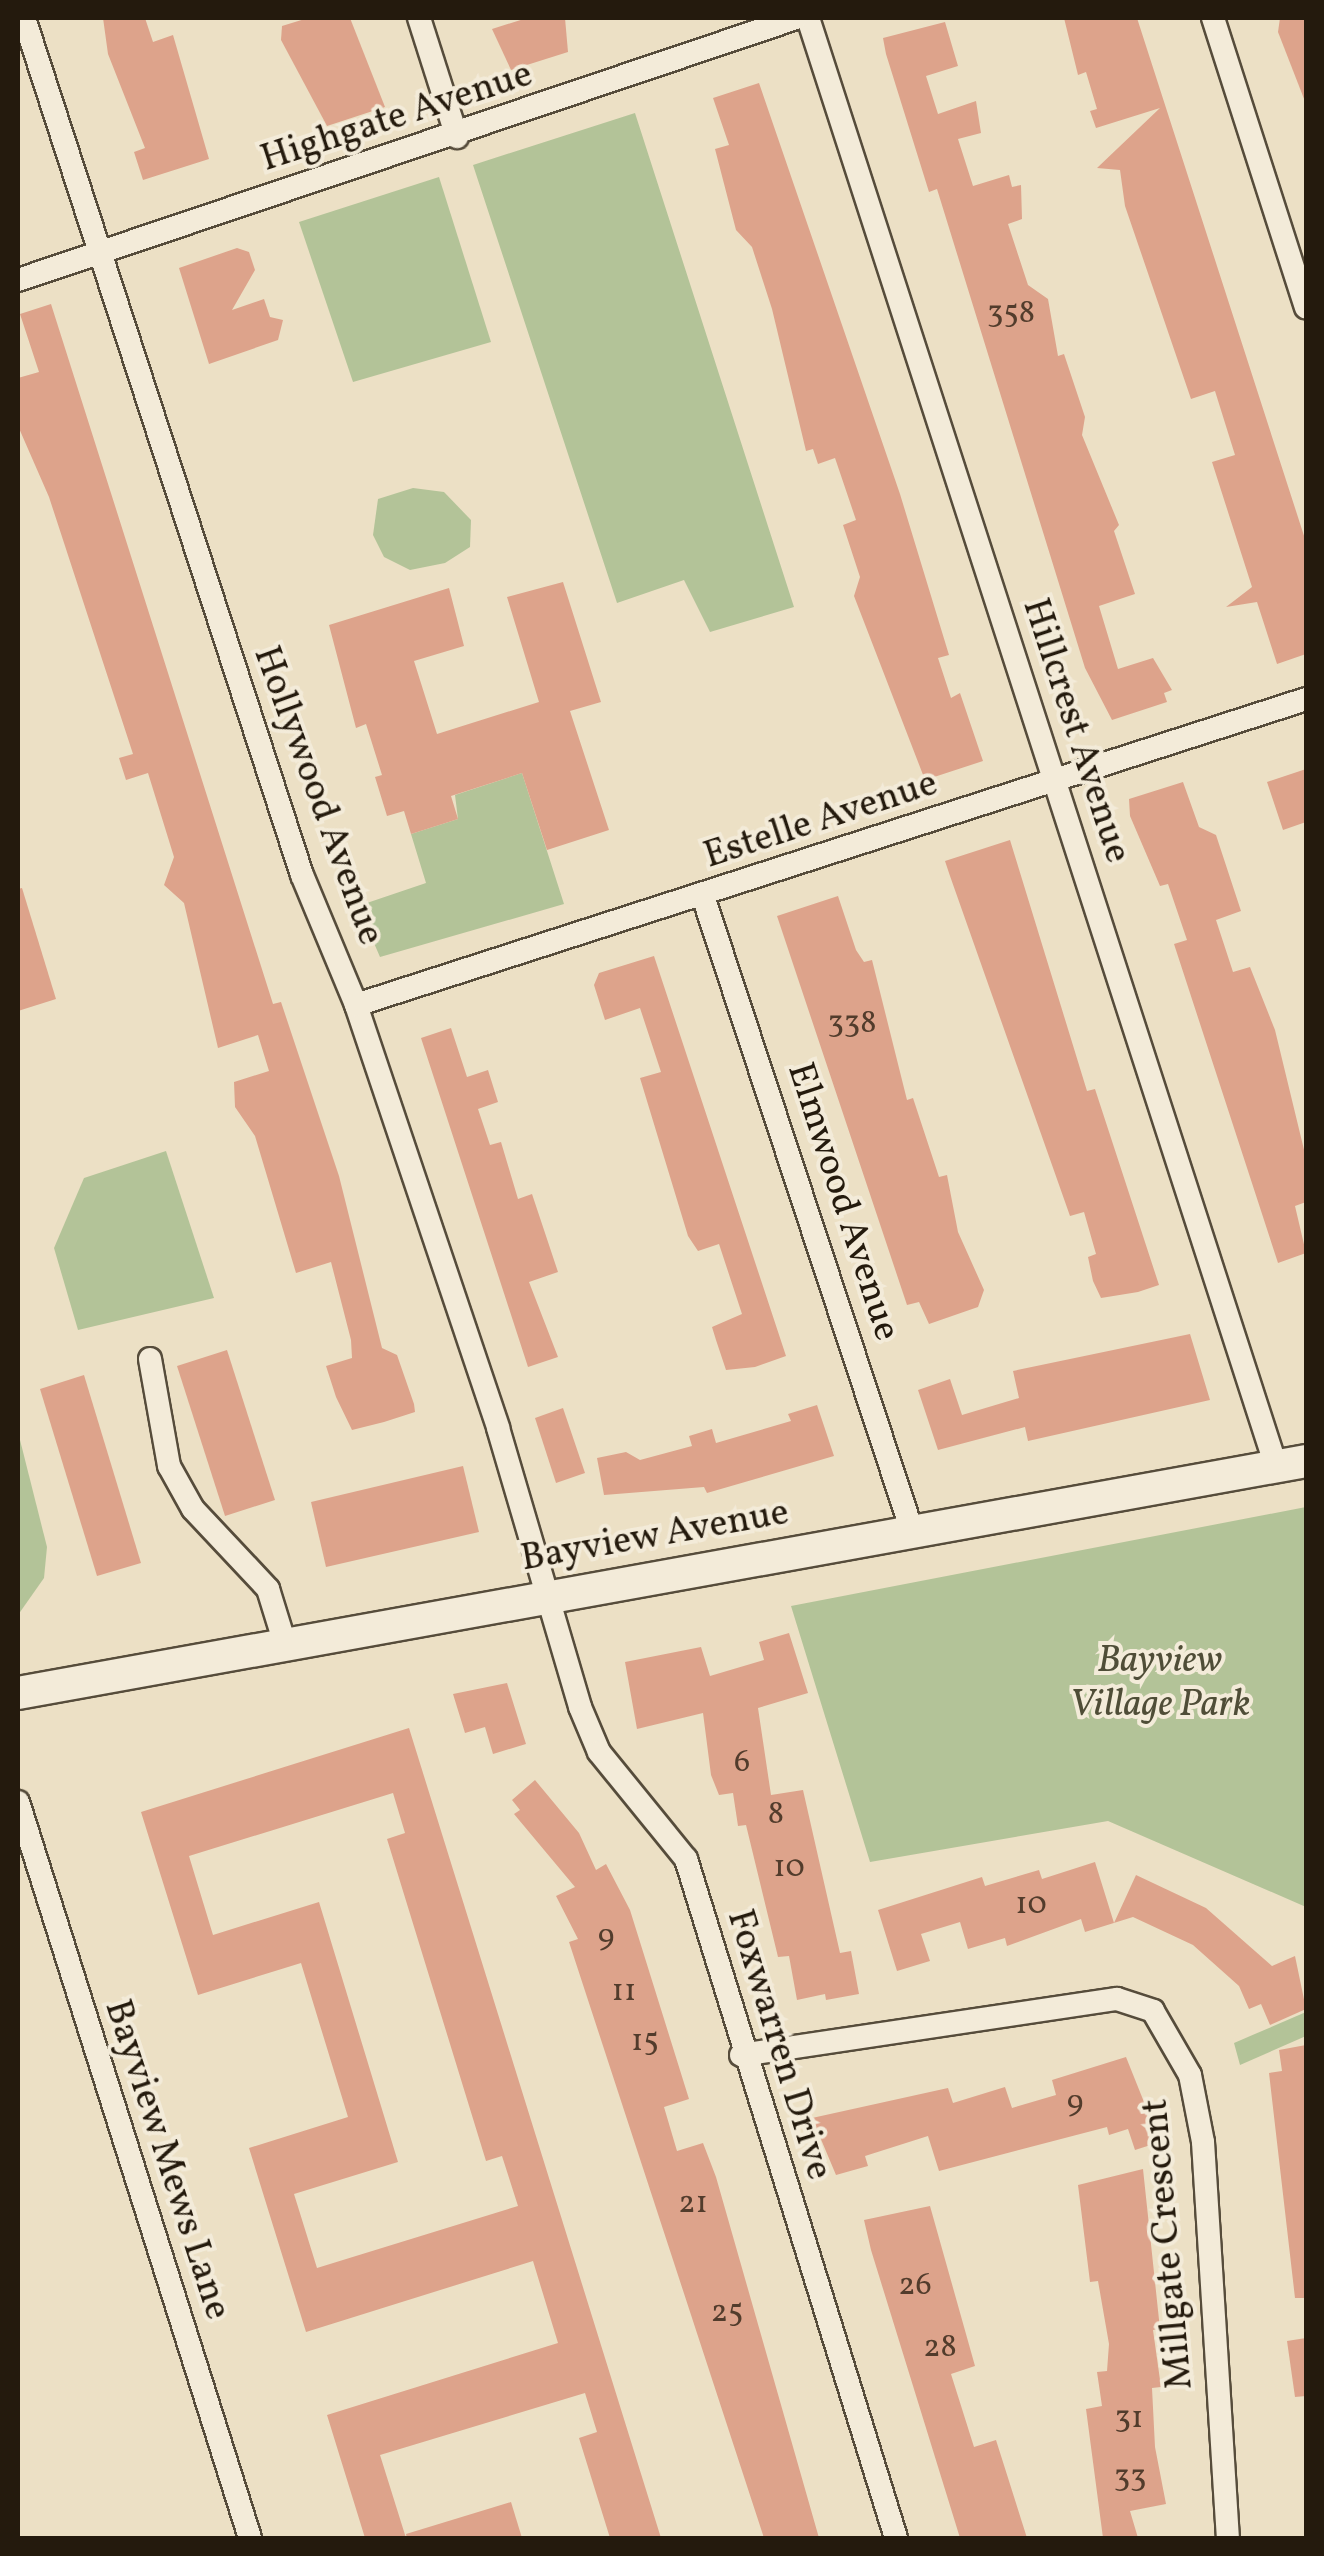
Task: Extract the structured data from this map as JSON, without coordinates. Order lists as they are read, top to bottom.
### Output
{
  "streets": {
    "main road": ["Bayview Avenue"],
    "street": [
      "Highgate Avenue",
      "Hillcrest Avenue",
      "Hollywood Avenue",
      "Estelle Avenue",
      "Elmwood Avenue",
      "Foxwarren Drive",
      "Bayview Mews Lane",
      "Millgate Crescent"
    ]
  },
  "crossings": [
    ["Highgate Avenue", "Hollywood Avenue"],
    ["Hillcrest Avenue", "Estelle Avenue"],
    ["Hillcrest Avenue", "Bayview Avenue"],
    ["Hollywood Avenue", "Estelle Avenue"],
    ["Hollywood Avenue", "Bayview Avenue"],
    ["Hollywood Avenue", "Foxwarren Drive"],
    ["Estelle Avenue", "Elmwood Avenue"],
    ["Elmwood Avenue", "Bayview Avenue"],
    ["Bayview Avenue", "Foxwarren Drive"],
    ["Foxwarren Drive", "Millgate Crescent"]
  ],
  "parks": ["Bayview Village Park"],
  "house_numbers": [
    "358",
    "338",
    "6",
    "8",
    "10",
    "10",
    "9",
    "11",
    "15",
    "9",
    "21",
    "26",
    "25",
    "28",
    "31",
    "33"
  ]
}
